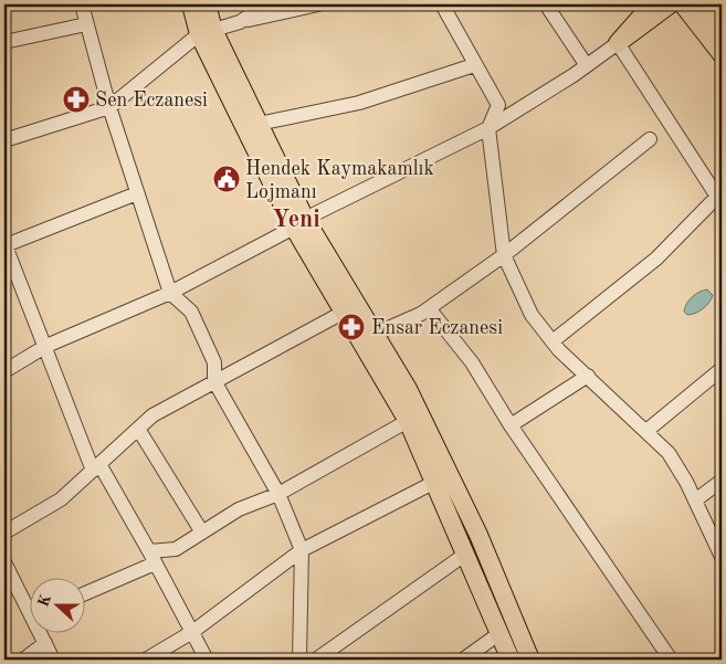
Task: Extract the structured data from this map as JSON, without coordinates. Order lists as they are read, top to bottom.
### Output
{
  "districts": ["Yeni"],
  "places": {
    "pharmacy": ["Sen Eczanesi", "Ensar Eczanesi"],
    "public building": ["Hendek Kaymakamlık Lojmanı"]
  },
  "north": "left"
}
